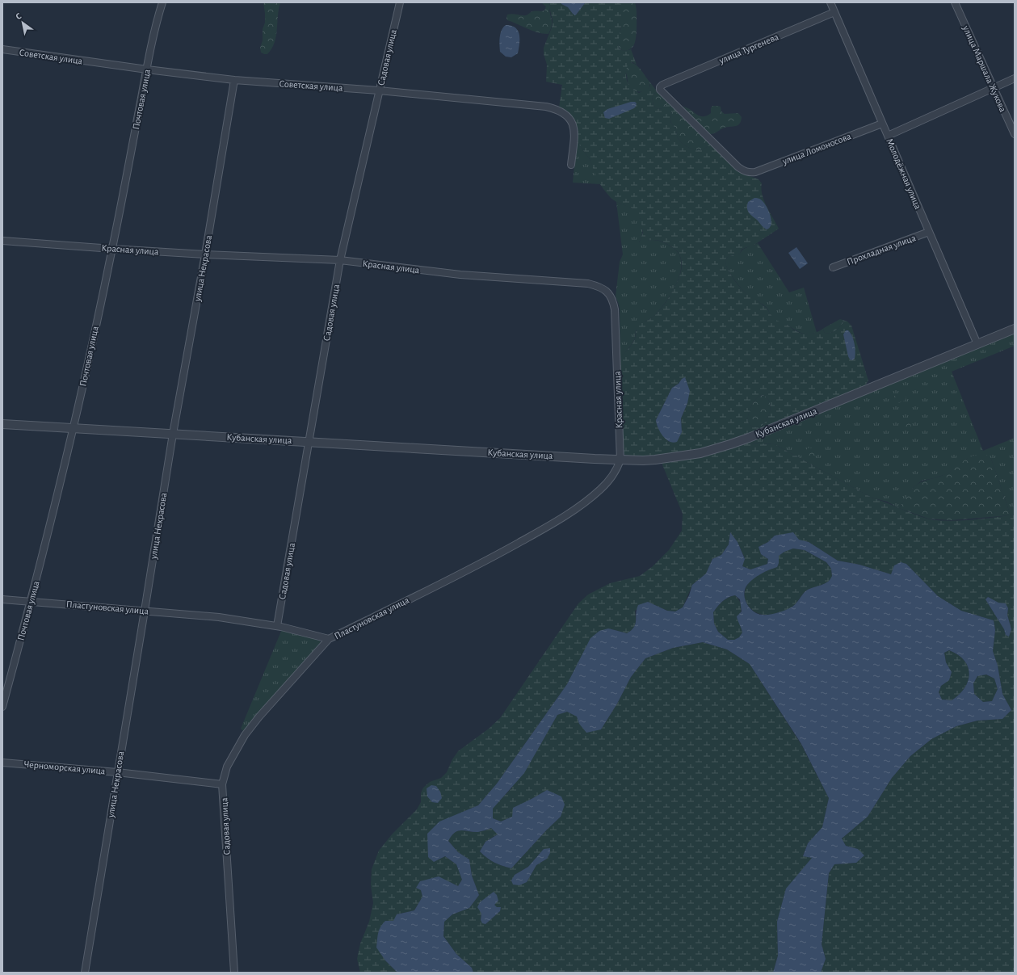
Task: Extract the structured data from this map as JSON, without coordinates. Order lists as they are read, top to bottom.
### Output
{
  "streets": {
    "street": [
      "улица Тургенева",
      "Советская улица",
      "Садовая улица",
      "улица Маршала Жукова",
      "Почтовая улица",
      "улица Ломоносова",
      "Молодёжная улица",
      "Красная улица",
      "Прохладная улица",
      "улица Некрасова",
      "Кубанская улица",
      "Пластуновская улица",
      "Черноморская улица"
    ]
  },
  "crossings": [
    ["улица Тургенева", "улица Ломоносова"],
    ["улица Тургенева", "Молодёжная улица"],
    ["Советская улица", "Садовая улица"],
    ["Советская улица", "Почтовая улица"],
    ["Советская улица", "улица Некрасова"],
    ["Садовая улица", "Красная улица"],
    ["Садовая улица", "Кубанская улица"],
    ["Садовая улица", "Пластуновская улица"],
    ["Садовая улица", "Черноморская улица"],
    ["Почтовая улица", "Красная улица"],
    ["Почтовая улица", "Кубанская улица"],
    ["Почтовая улица", "Пластуновская улица"],
    ["улица Ломоносова", "Молодёжная улица"],
    ["Молодёжная улица", "Прохладная улица"],
    ["Молодёжная улица", "Кубанская улица"],
    ["Красная улица", "улица Некрасова"],
    ["Красная улица", "Кубанская улица"],
    ["Красная улица", "Пластуновская улица"],
    ["улица Некрасова", "Кубанская улица"],
    ["улица Некрасова", "Пластуновская улица"],
    ["улица Некрасова", "Черноморская улица"],
    ["Кубанская улица", "Пластуновская улица"]
  ],
  "north": "top left"
}
